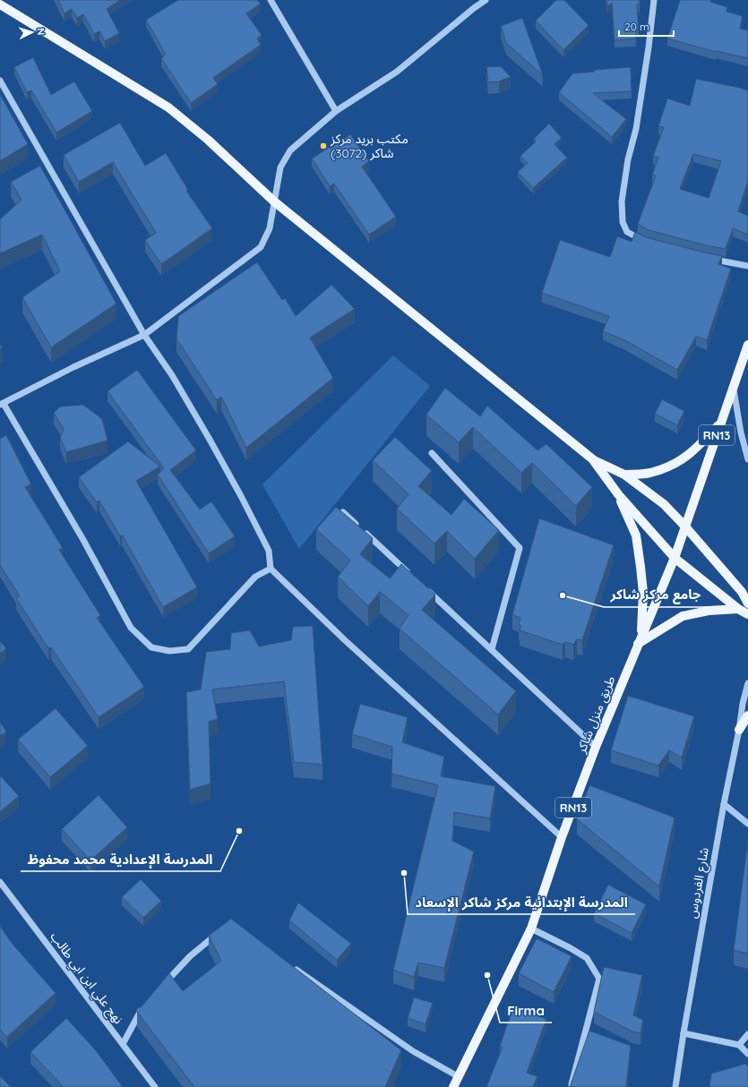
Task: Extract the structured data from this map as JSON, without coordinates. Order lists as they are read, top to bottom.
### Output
{
  "streets": {
    "main road": ["RN13", "طريق منزل شاكر"],
    "street": ["شارع الفردوس", "نهج علي ابن ابي طالب"]
  },
  "places": [
    "مكتب بريد مركز شاكر (3072)",
    "جامع مركز شاكر",
    "المدرسة الإعدادية محمد محفوظ",
    "المدرسة الإبتدائية مركز شاكر الإسعاد",
    "Firma"
  ],
  "scale_bar": "20 m",
  "north": "right"
}
